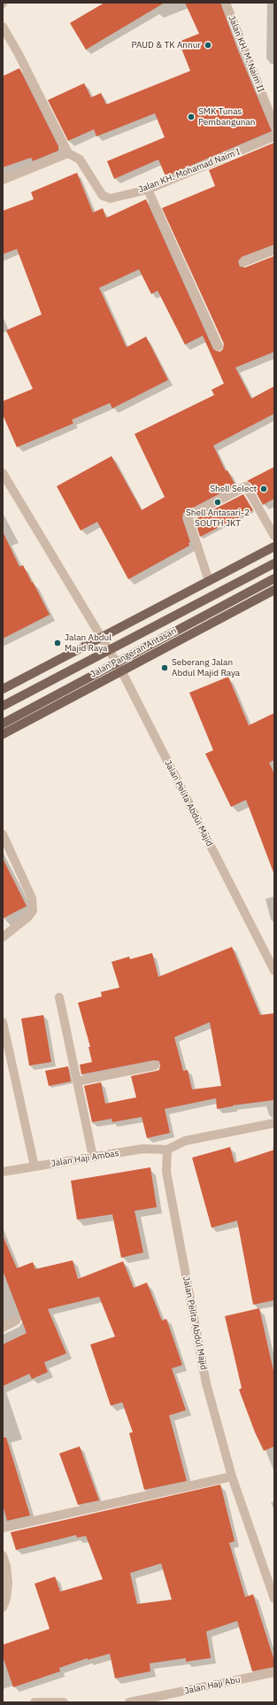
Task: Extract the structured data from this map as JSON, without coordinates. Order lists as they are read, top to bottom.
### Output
{
  "streets": {
    "main road": ["Jalan Pangeran Antasari"],
    "street": [
      "Jalan KH. M. Naim II",
      "Jalan KH. Mohamad Naim I",
      "Jalan Pelita Abdul Majid",
      "Jalan Haji Ambas",
      "Jalan Haji Abu"
    ]
  },
  "crossings": [
    ["Jalan Pangeran Antasari", "Jalan Pelita Abdul Majid"],
    ["Jalan Pelita Abdul Majid", "Jalan Haji Ambas"]
  ],
  "places": [
    "PAUD & TK Annur",
    "SMK Tunas Pembangunan",
    "Shell Select",
    "Shell Antasari-2 SOUTH JKT",
    "Jalan Abdul Majid Raya",
    "Seberang Jalan Abdul Majid Raya"
  ]
}
